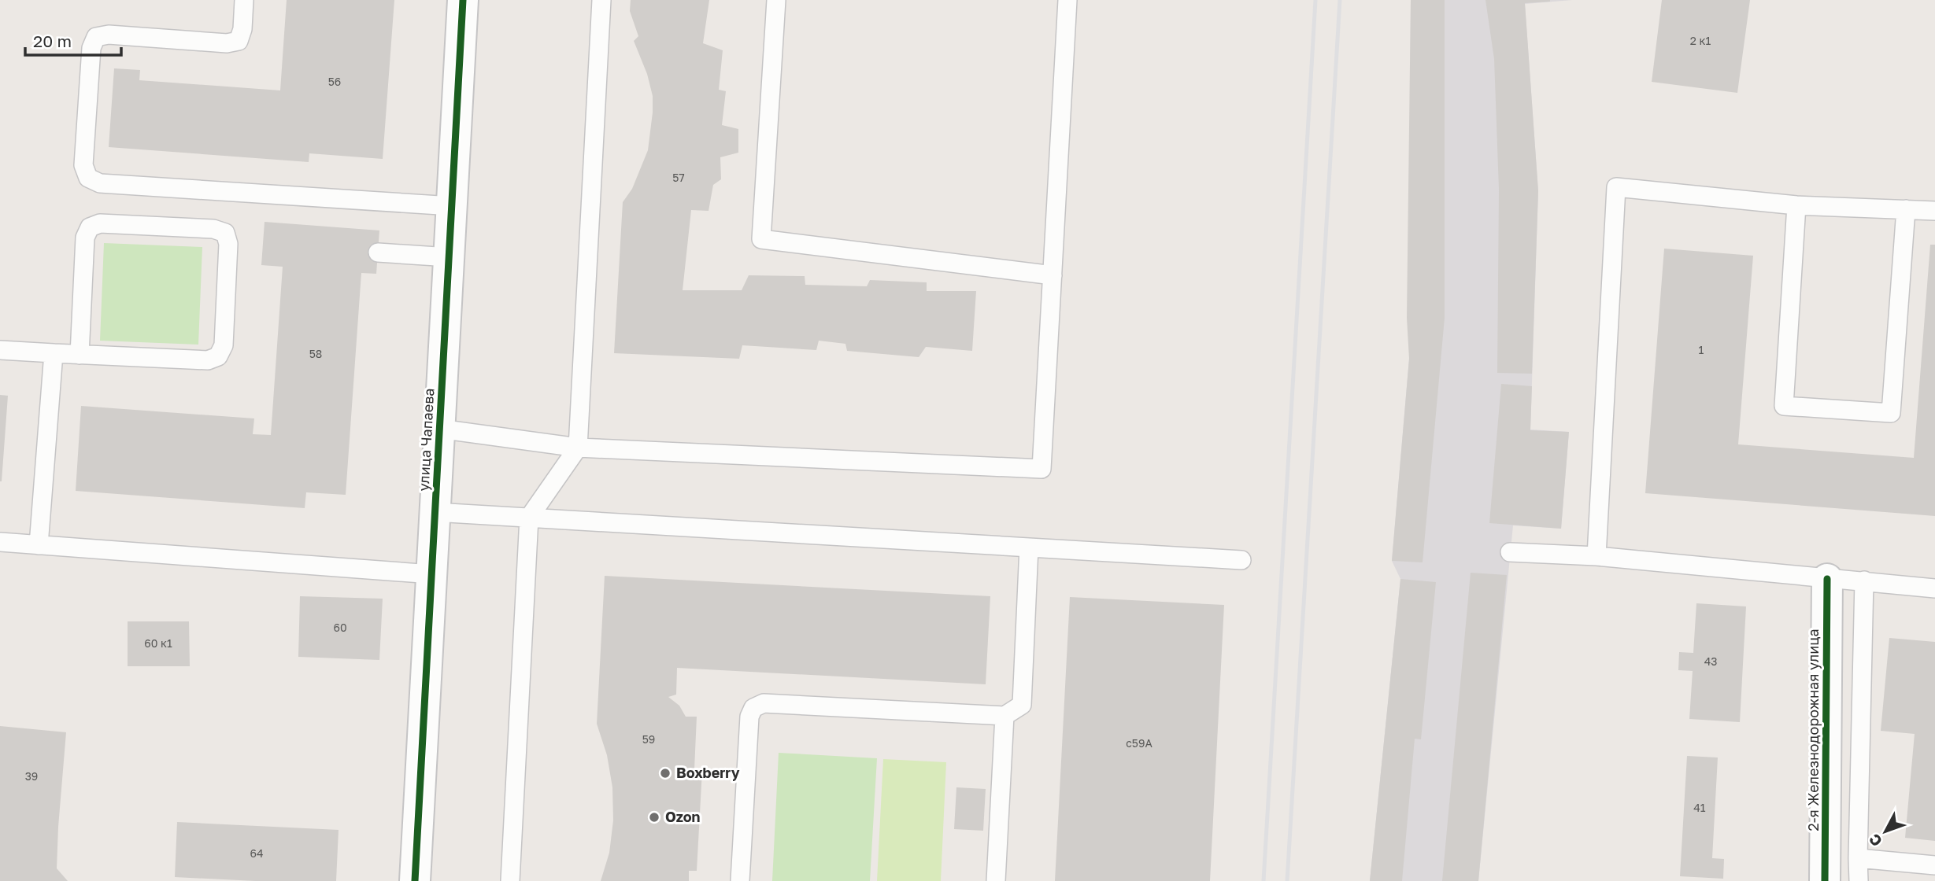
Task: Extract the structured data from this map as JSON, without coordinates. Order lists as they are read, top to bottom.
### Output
{
  "streets": {
    "street": ["улица Чапаева", "2-я Железнодорожная улица"]
  },
  "places": ["Boxberry", "Ozon"],
  "house_numbers": [
    "2 к1",
    "56",
    "57",
    "1",
    "58",
    "60",
    "60 к1",
    "43",
    "59",
    "с59А",
    "39",
    "41",
    "64"
  ],
  "scale_bar": "20 m",
  "north": "bottom left"
}
